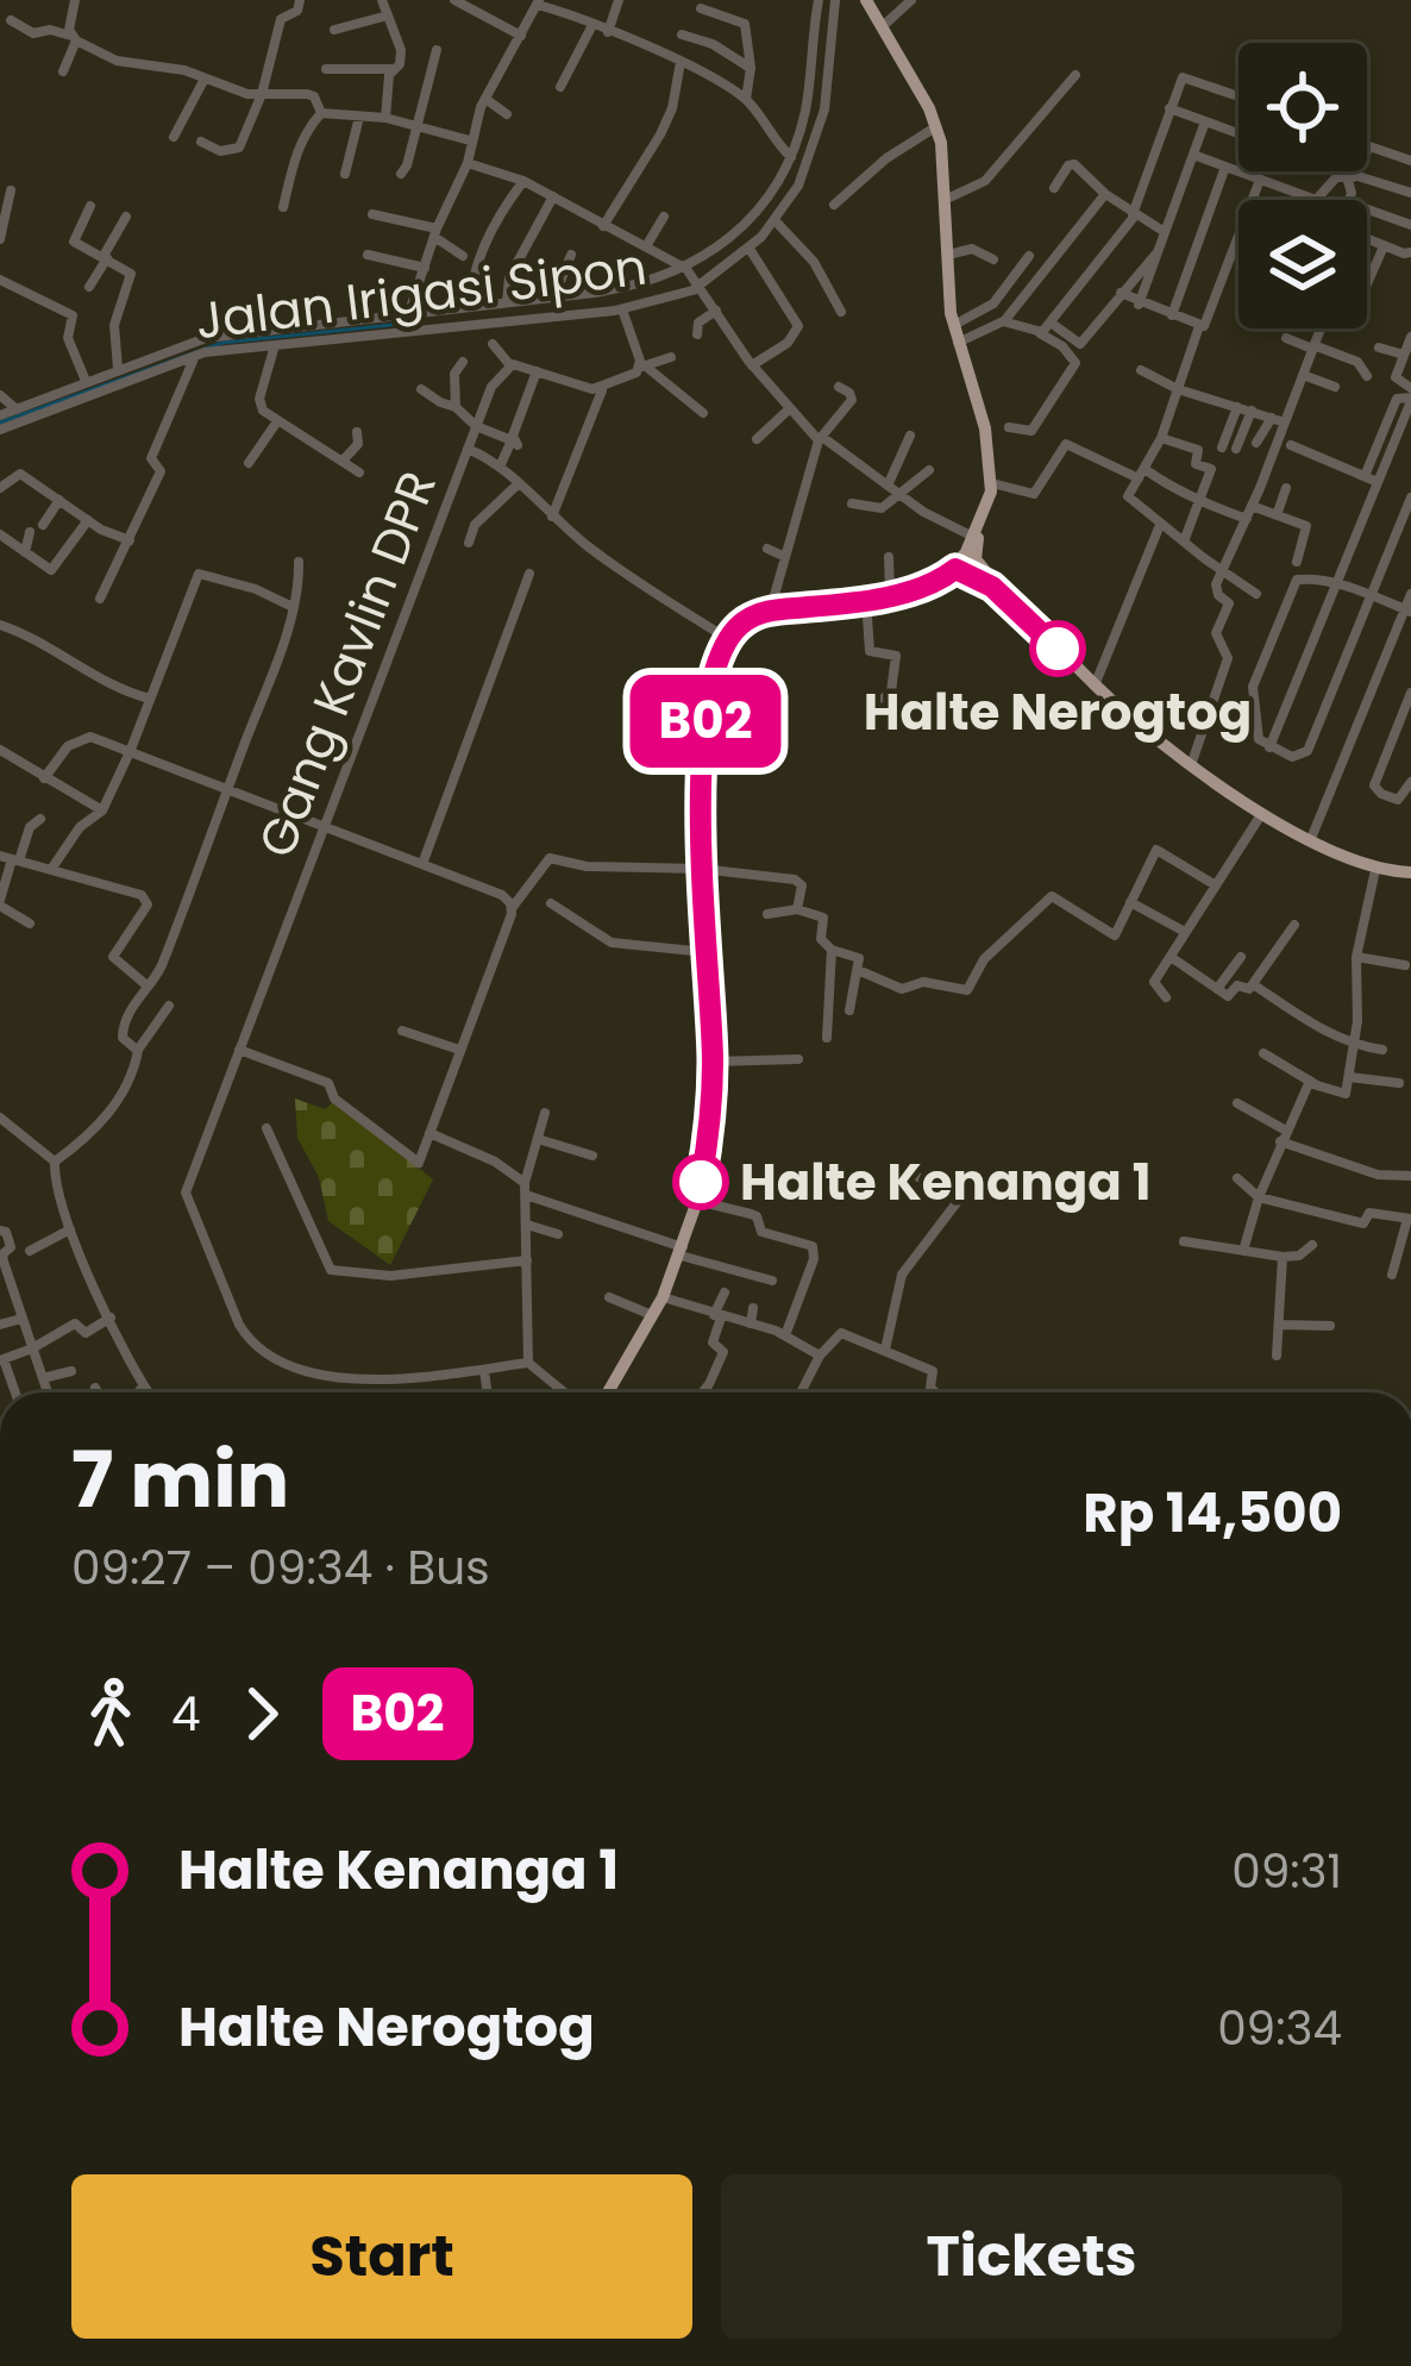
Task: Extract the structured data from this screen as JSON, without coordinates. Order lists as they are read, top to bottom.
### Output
{
  "streets": {
    "street": ["Jalan Irigasi Sipon", "Gang Kavlin DPR"]
  },
  "places": ["Halte Nerogtog", "Halte Kenanga 1"],
  "lines": ["bus line B02"],
  "page": {
    "on_map": "B02",
    "heading": ["7 min", "09:27 – 09:34 · Bus", "Rp 14,500"],
    "legs": ["4", "B02"],
    "list": [
      {
        "name": "Halte Kenanga 1",
        "value": "09:31"
      },
      {
        "name": "Halte Nerogtog",
        "value": "09:34"
      }
    ],
    "buttons": ["Start", "Tickets"]
  }
}
